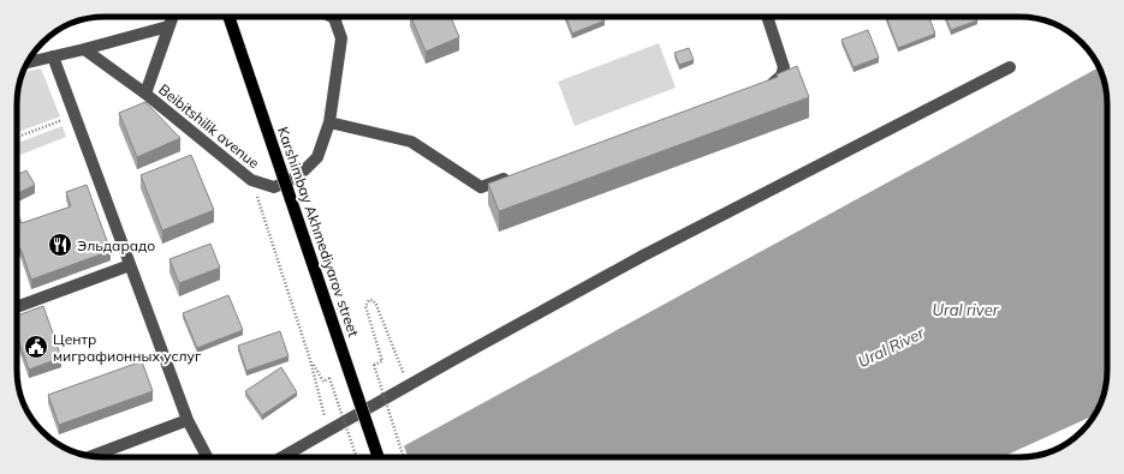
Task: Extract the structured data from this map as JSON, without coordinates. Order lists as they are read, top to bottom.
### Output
{
  "streets": {
    "main road": ["Karshimbay Akhmediyarov street"],
    "street": ["Beibitshilik avenue"]
  },
  "water": ["Ural river", "Ural River"],
  "places": {
    "restaurant": ["Эльдарадо"],
    "public building": ["Центр миграфионных услуг"]
  }
}
